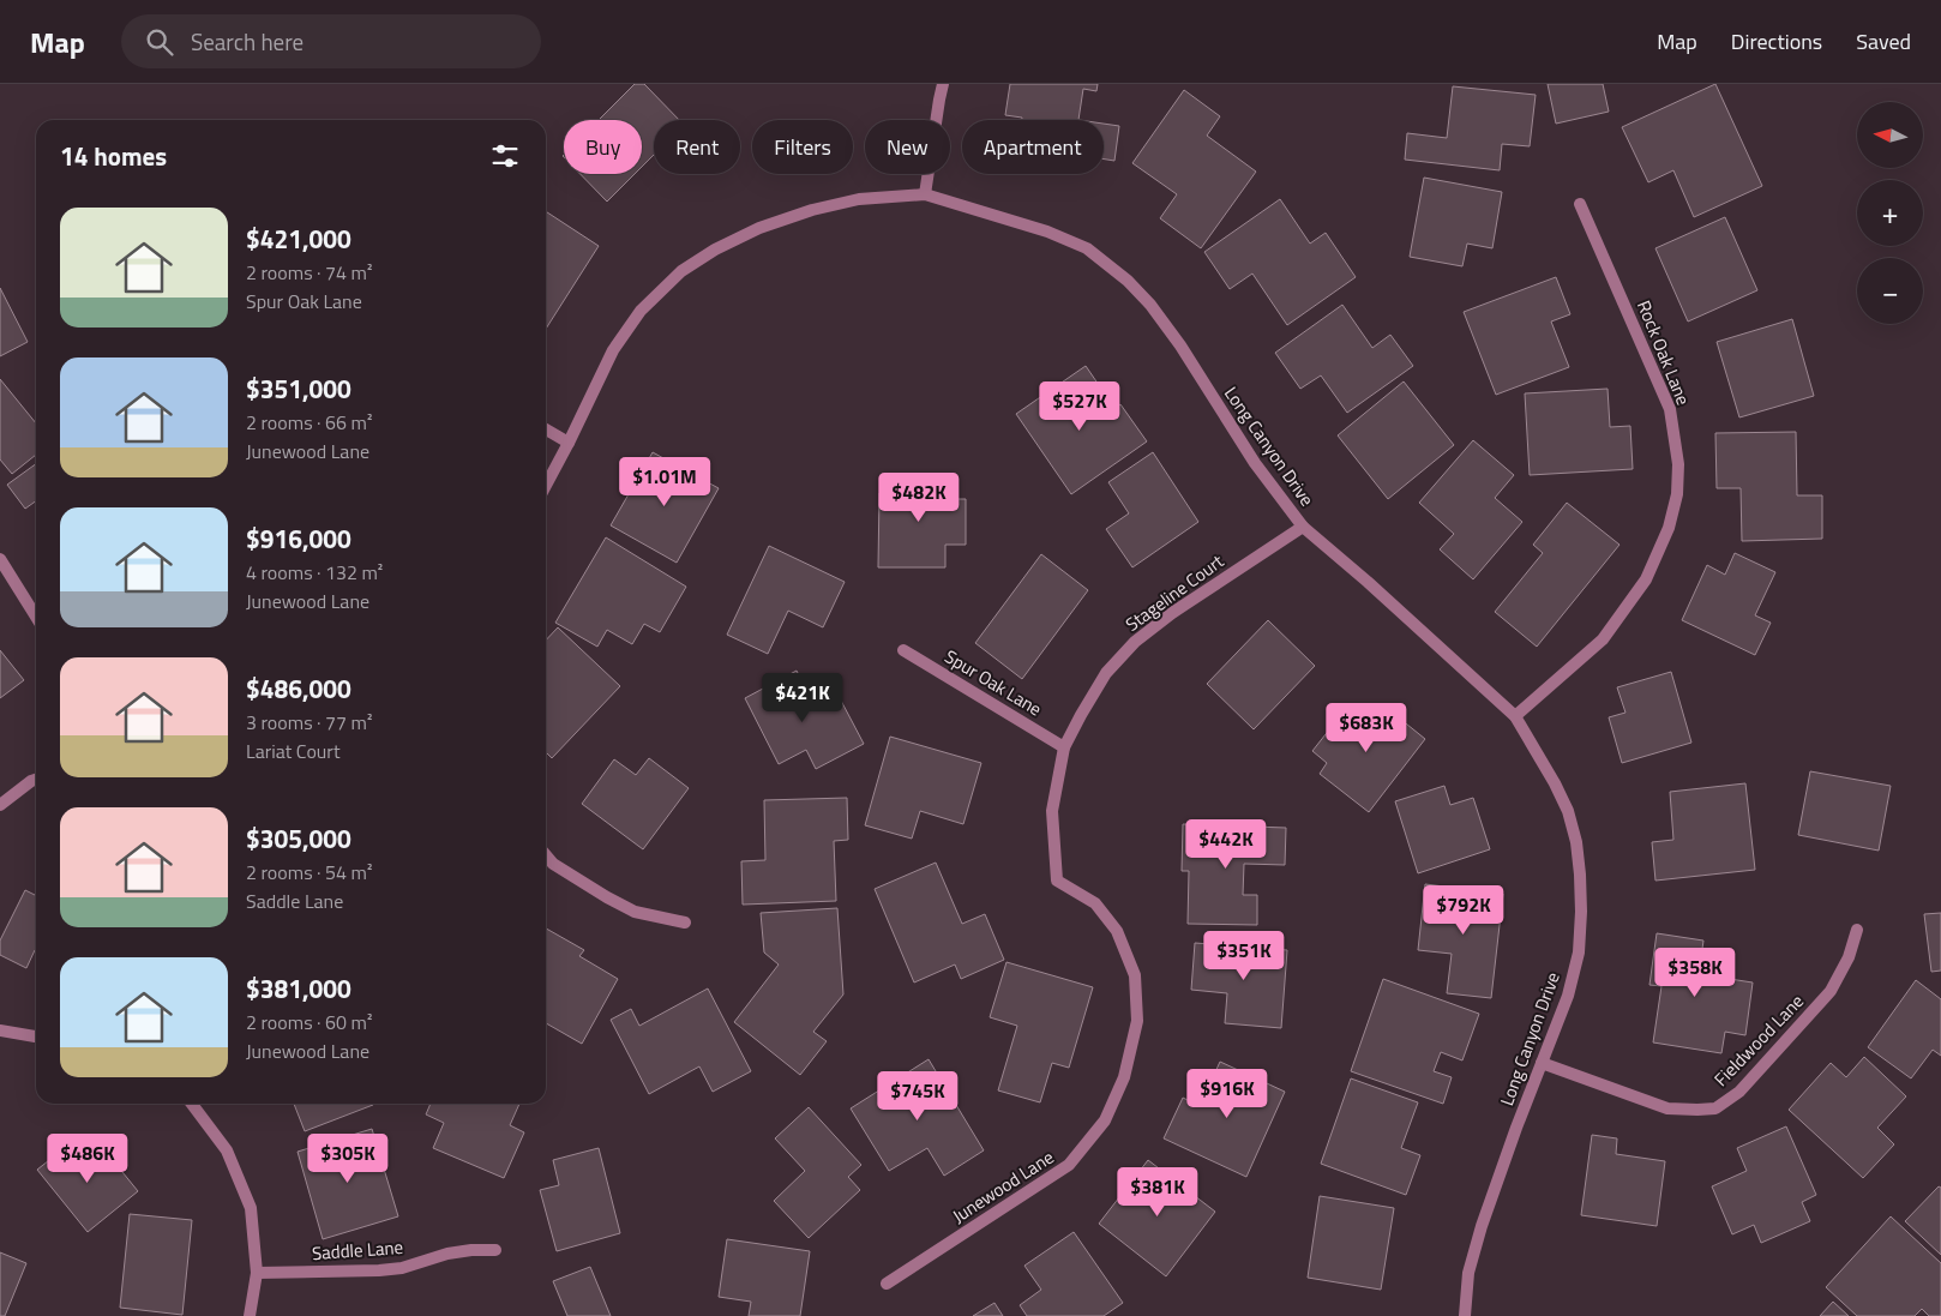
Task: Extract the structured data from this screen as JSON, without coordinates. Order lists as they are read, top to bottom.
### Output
{
  "streets": {
    "street": [
      "Rock Oak Lane",
      "Long Canyon Drive",
      "Stageline Court",
      "Spur Oak Lane",
      "Fieldwood Lane",
      "Junewood Lane",
      "Saddle Lane"
    ]
  },
  "crossings": [
    ["Rock Oak Lane", "Long Canyon Drive"],
    ["Long Canyon Drive", "Stageline Court"],
    ["Long Canyon Drive", "Fieldwood Lane"],
    ["Stageline Court", "Spur Oak Lane"],
    ["Stageline Court", "Junewood Lane"]
  ],
  "north": "left",
  "page": {
    "header": "Map",
    "search": "Search here",
    "nav": ["Map", "Directions", "Saved"],
    "map_buttons": ["+", "−"],
    "chip": [
      "Buy",
      "Rent",
      "Filters",
      "New",
      "Apartment"
    ],
    "heading": "14 homes",
    "list": [
      {
        "name": "$421,000",
        "note": "2 rooms · 74 m² · Spur Oak Lane"
      },
      {
        "name": "$351,000",
        "note": "2 rooms · 66 m² · Junewood Lane"
      },
      {
        "name": "$916,000",
        "note": "4 rooms · 132 m² · Junewood Lane"
      },
      {
        "name": "$486,000",
        "note": "3 rooms · 77 m² · Lariat Court"
      },
      {
        "name": "$305,000",
        "note": "2 rooms · 54 m² · Saddle Lane"
      },
      {
        "name": "$381,000",
        "note": "2 rooms · 60 m² · Junewood Lane"
      }
    ],
    "price": [
      "$527K",
      "$1.01M",
      "$482K",
      "$421K",
      "$683K",
      "$442K",
      "$792K",
      "$351K",
      "$358K",
      "$916K",
      "$745K",
      "$486K",
      "$305K",
      "$381K"
    ]
  }
}
